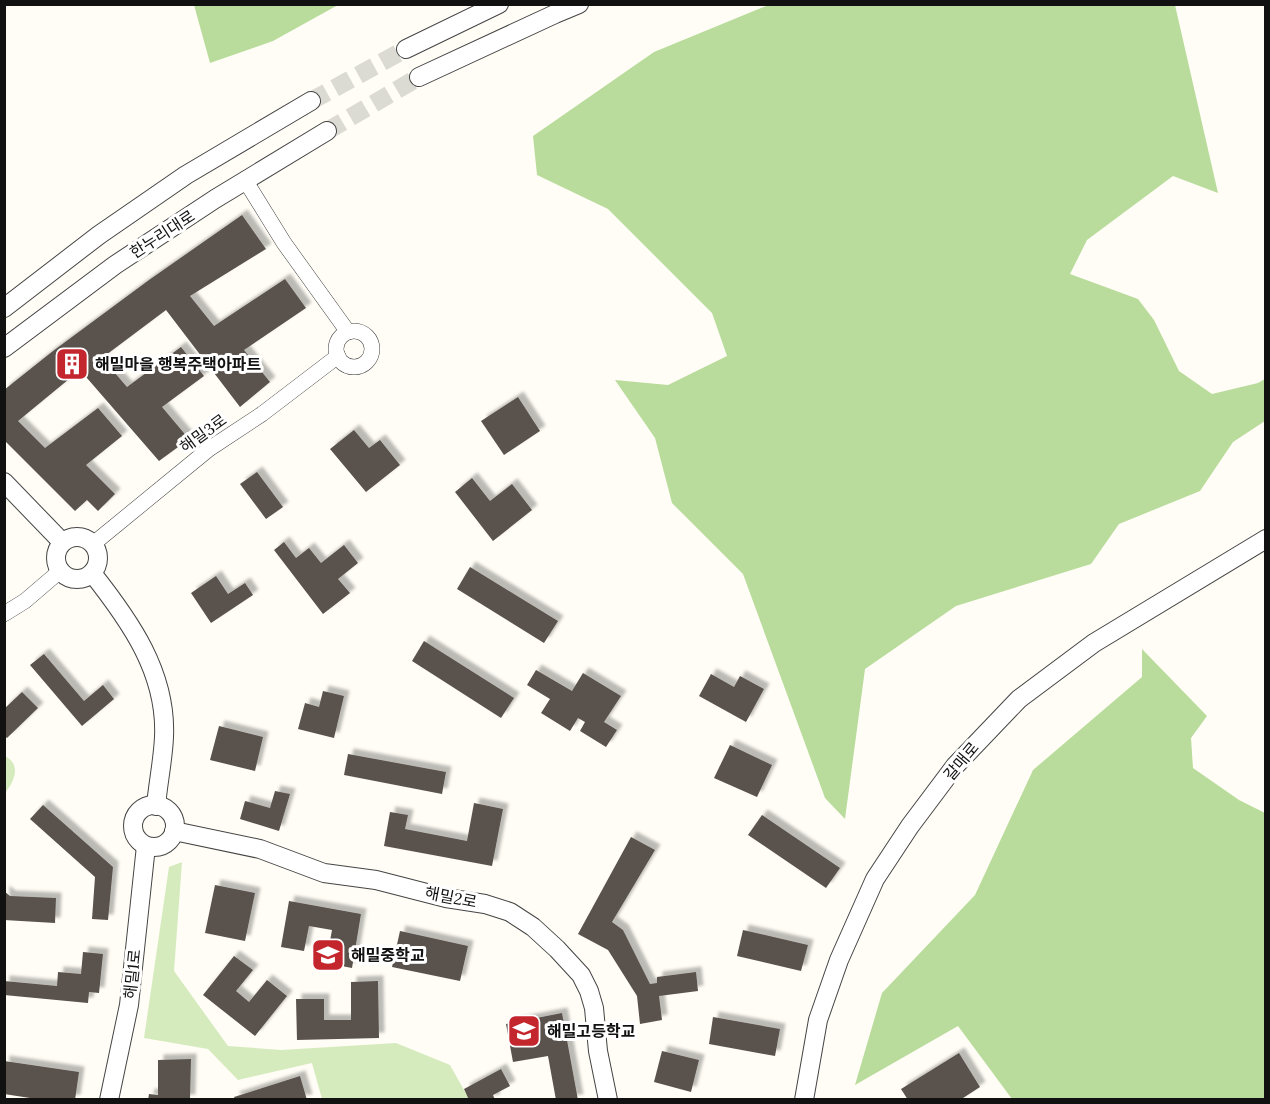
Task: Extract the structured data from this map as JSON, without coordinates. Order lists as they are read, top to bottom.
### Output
{
  "streets": {
    "street": [
      "한누리대로",
      "해밀3로",
      "갈매로",
      "해밀2로",
      "해밀1로"
    ]
  },
  "crossings": [
    ["해밀2로", "해밀1로"]
  ],
  "places": {
    "building": ["해밀마을 행복주택아파트"],
    "school or university": ["해밀중학교", "해밀고등학교"]
  }
}
